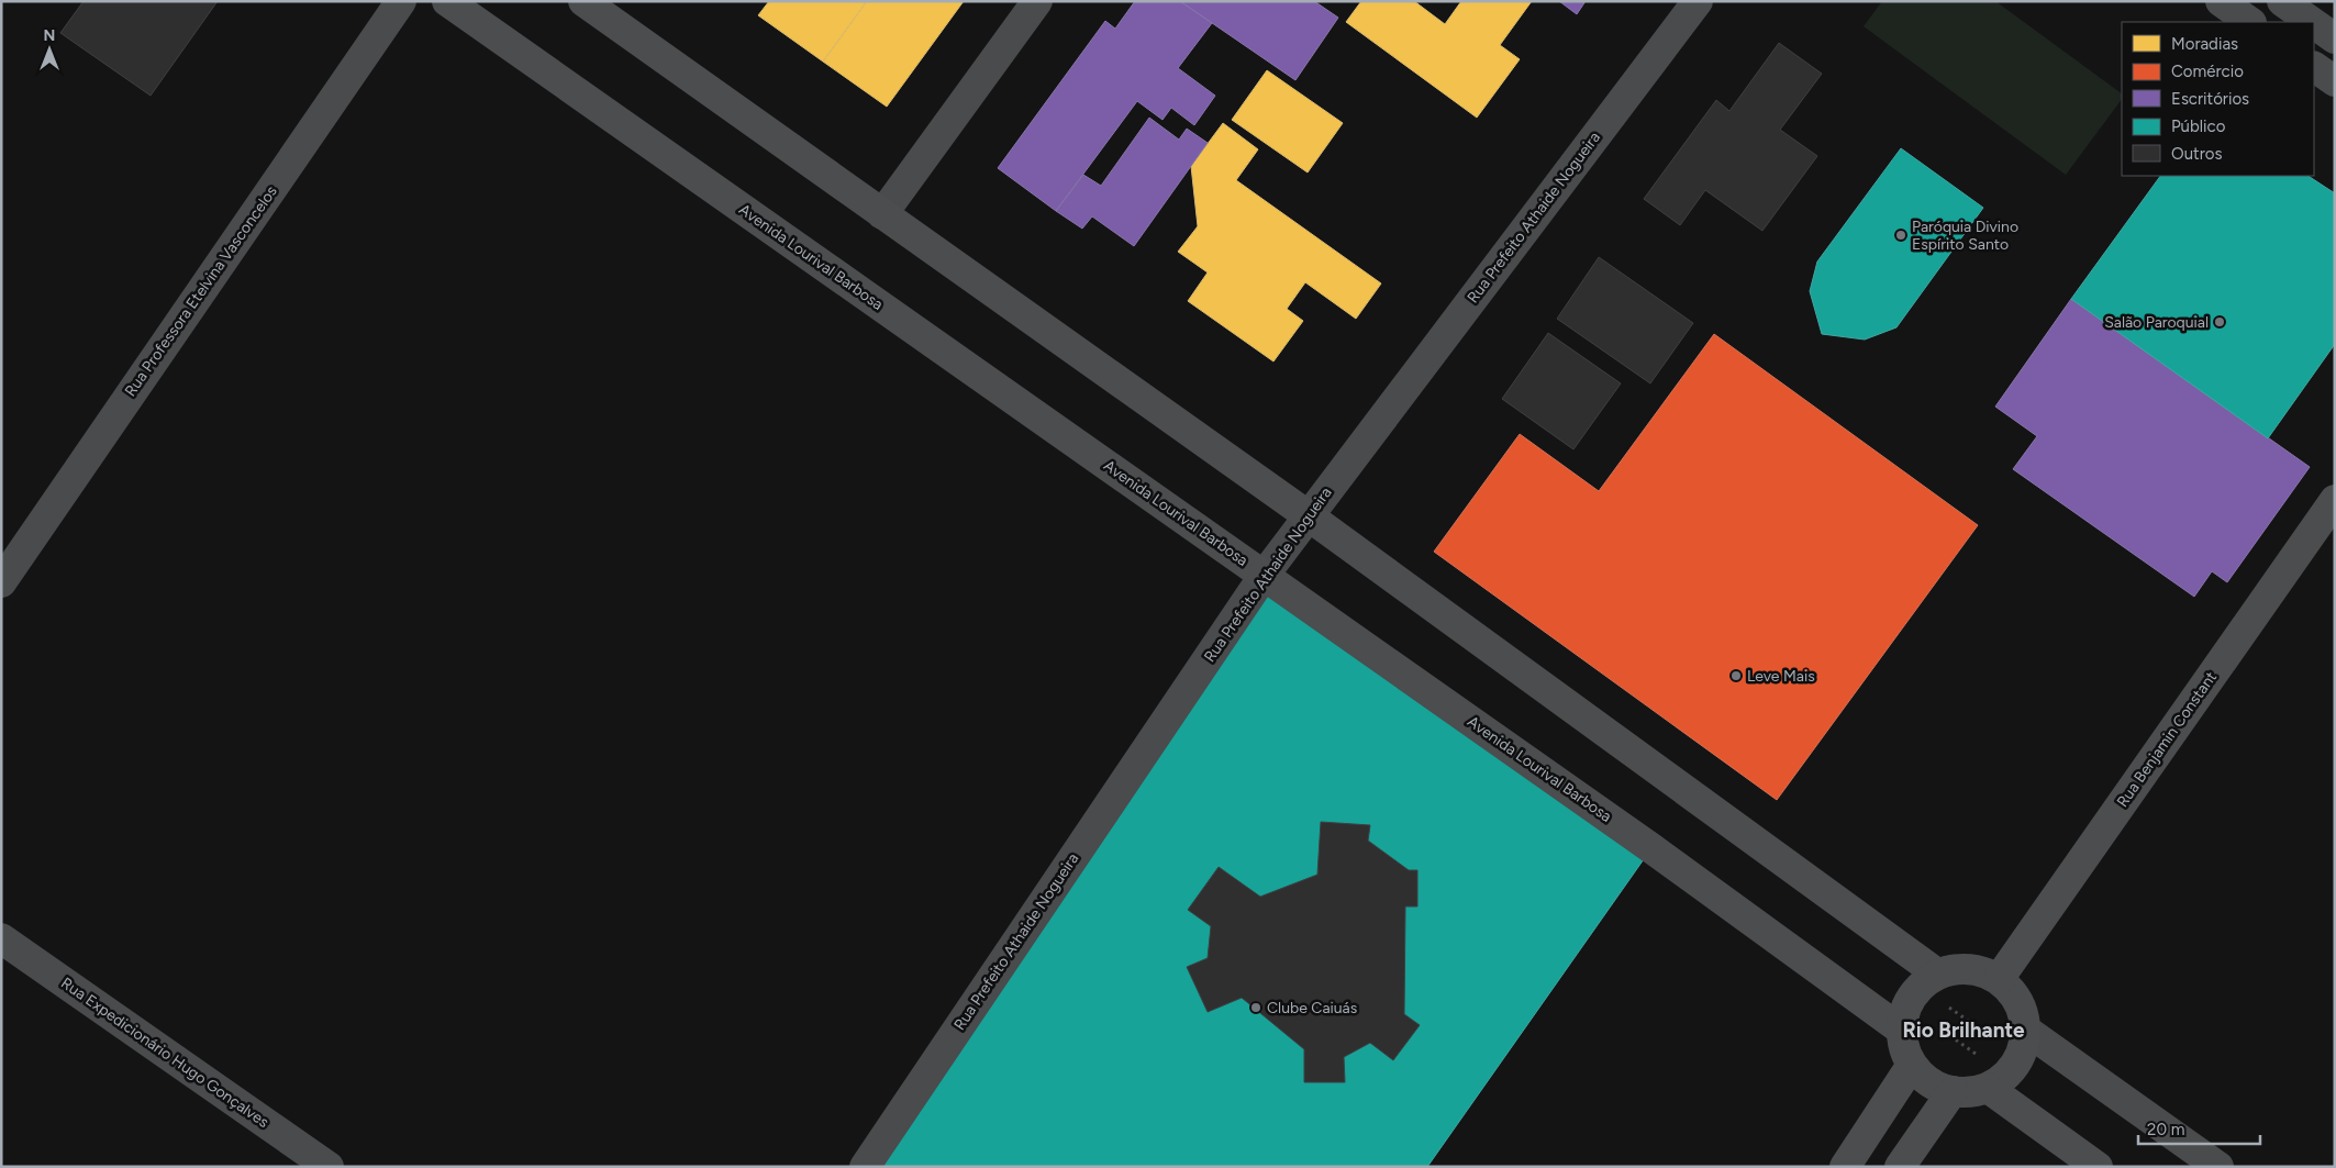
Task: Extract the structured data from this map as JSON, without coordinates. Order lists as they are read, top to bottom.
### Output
{
  "streets": {
    "main road": ["Avenida Lourival Barbosa", "Rua Benjamin Constant"],
    "street": ["Rua Prefeito Athaide Nogueira", "Rua Professora Etelvina Vasconcelos", "Rua Expedicionário Hugo Gonçalves"]
  },
  "crossings": [
    ["Rua Prefeito Athaide Nogueira", "Avenida Lourival Barbosa"],
    ["Avenida Lourival Barbosa", "Rua Benjamin Constant"]
  ],
  "districts": ["Rio Brilhante"],
  "places": [
    "Paróquia Divino Espírito Santo",
    "Salão Paroquial",
    "Leve Mais",
    "Clube Caiuás"
  ],
  "legend": [
    "Moradias",
    "Comércio",
    "Escritórios",
    "Público",
    "Outros"
  ],
  "scale_bar": "20 m",
  "north": "top"
}
